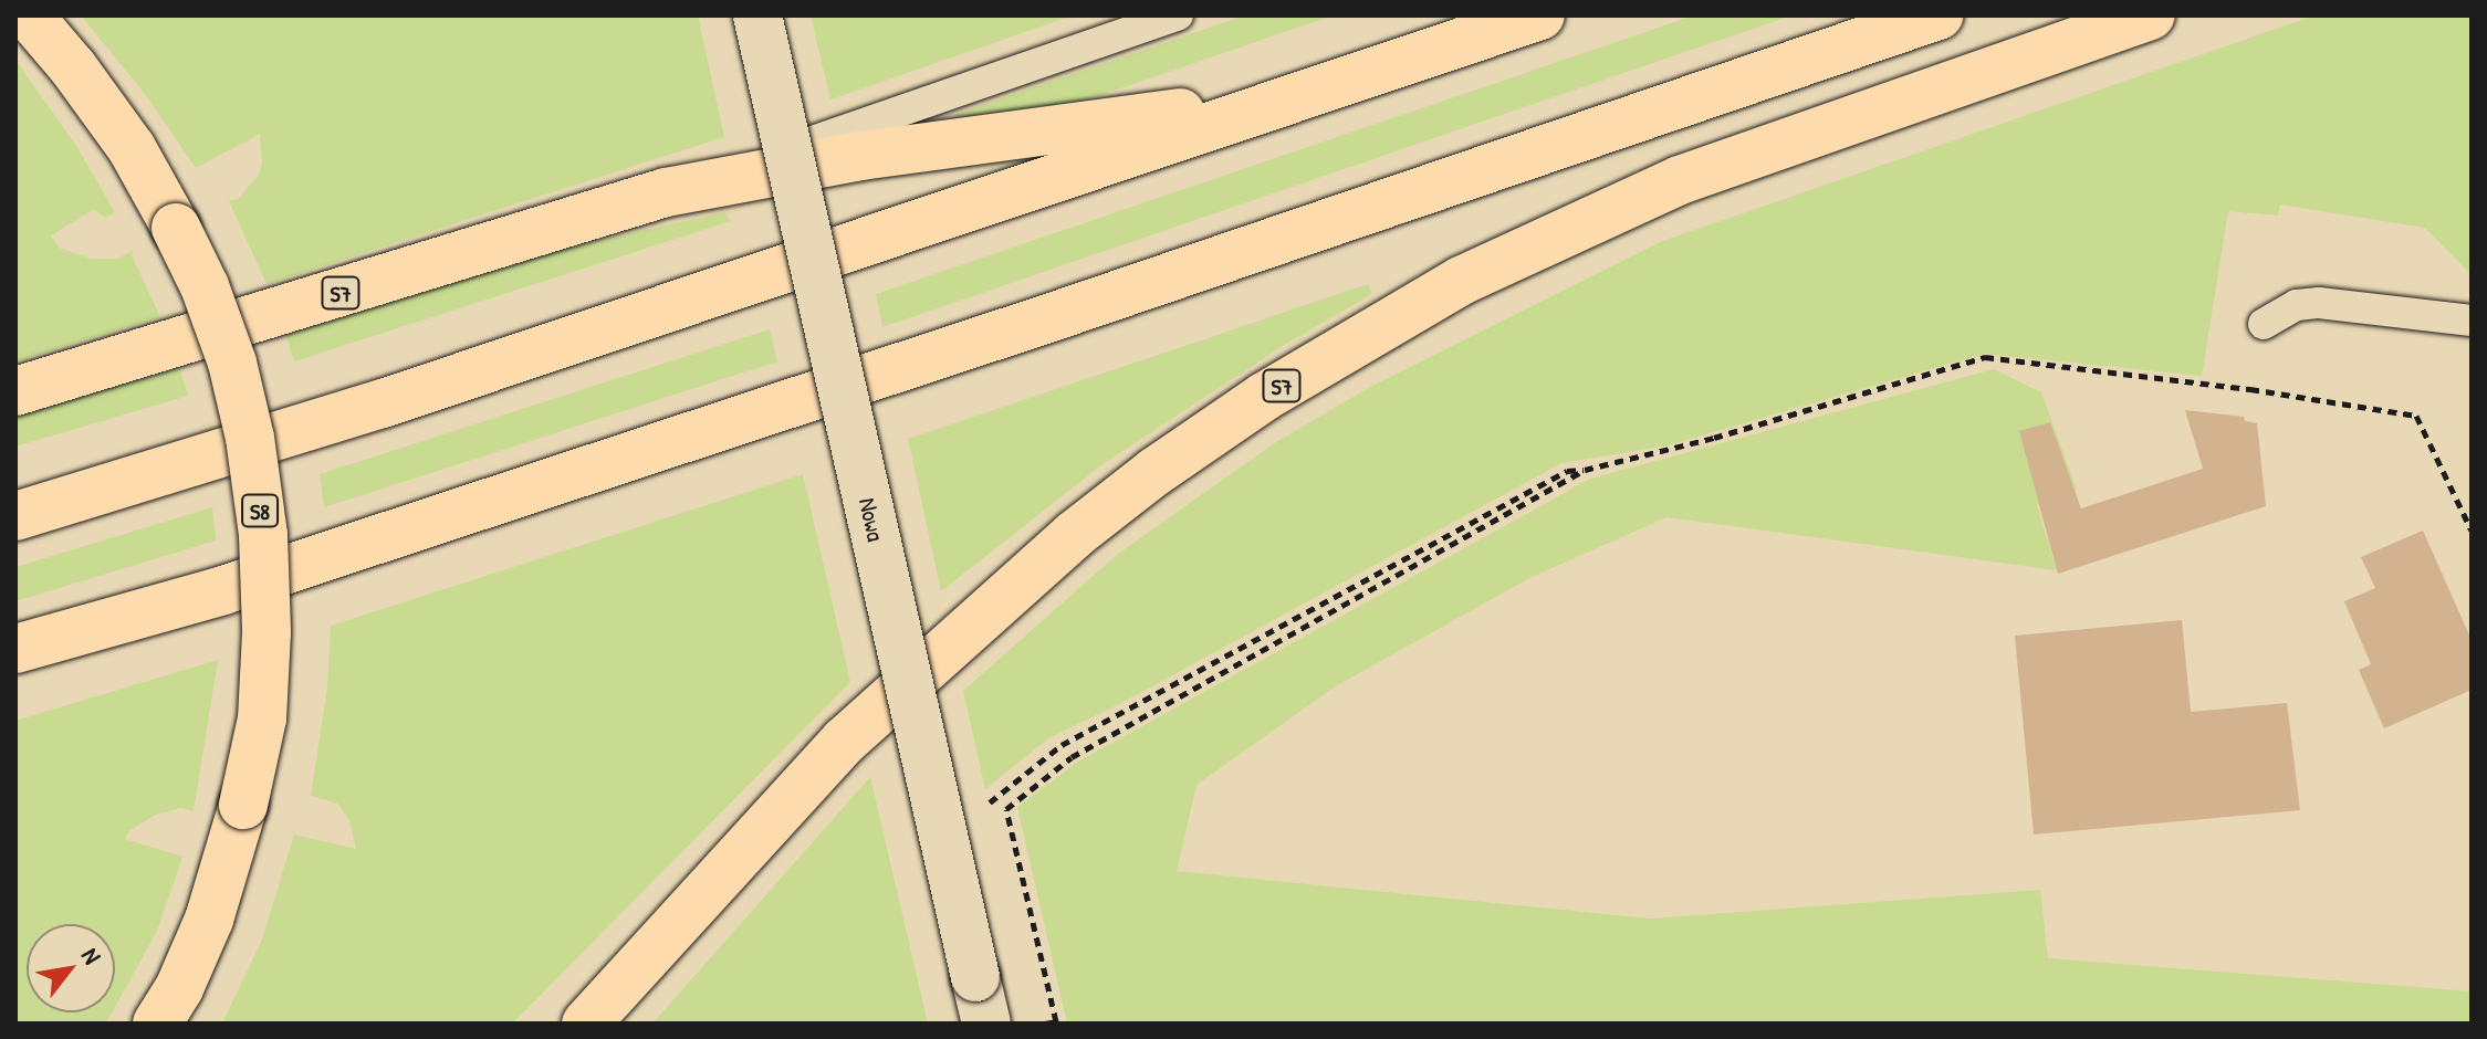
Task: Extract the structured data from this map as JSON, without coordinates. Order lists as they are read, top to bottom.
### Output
{
  "streets": {
    "highway": ["S7", "S8"],
    "street": ["Nowa"]
  },
  "north": "top right"
}
